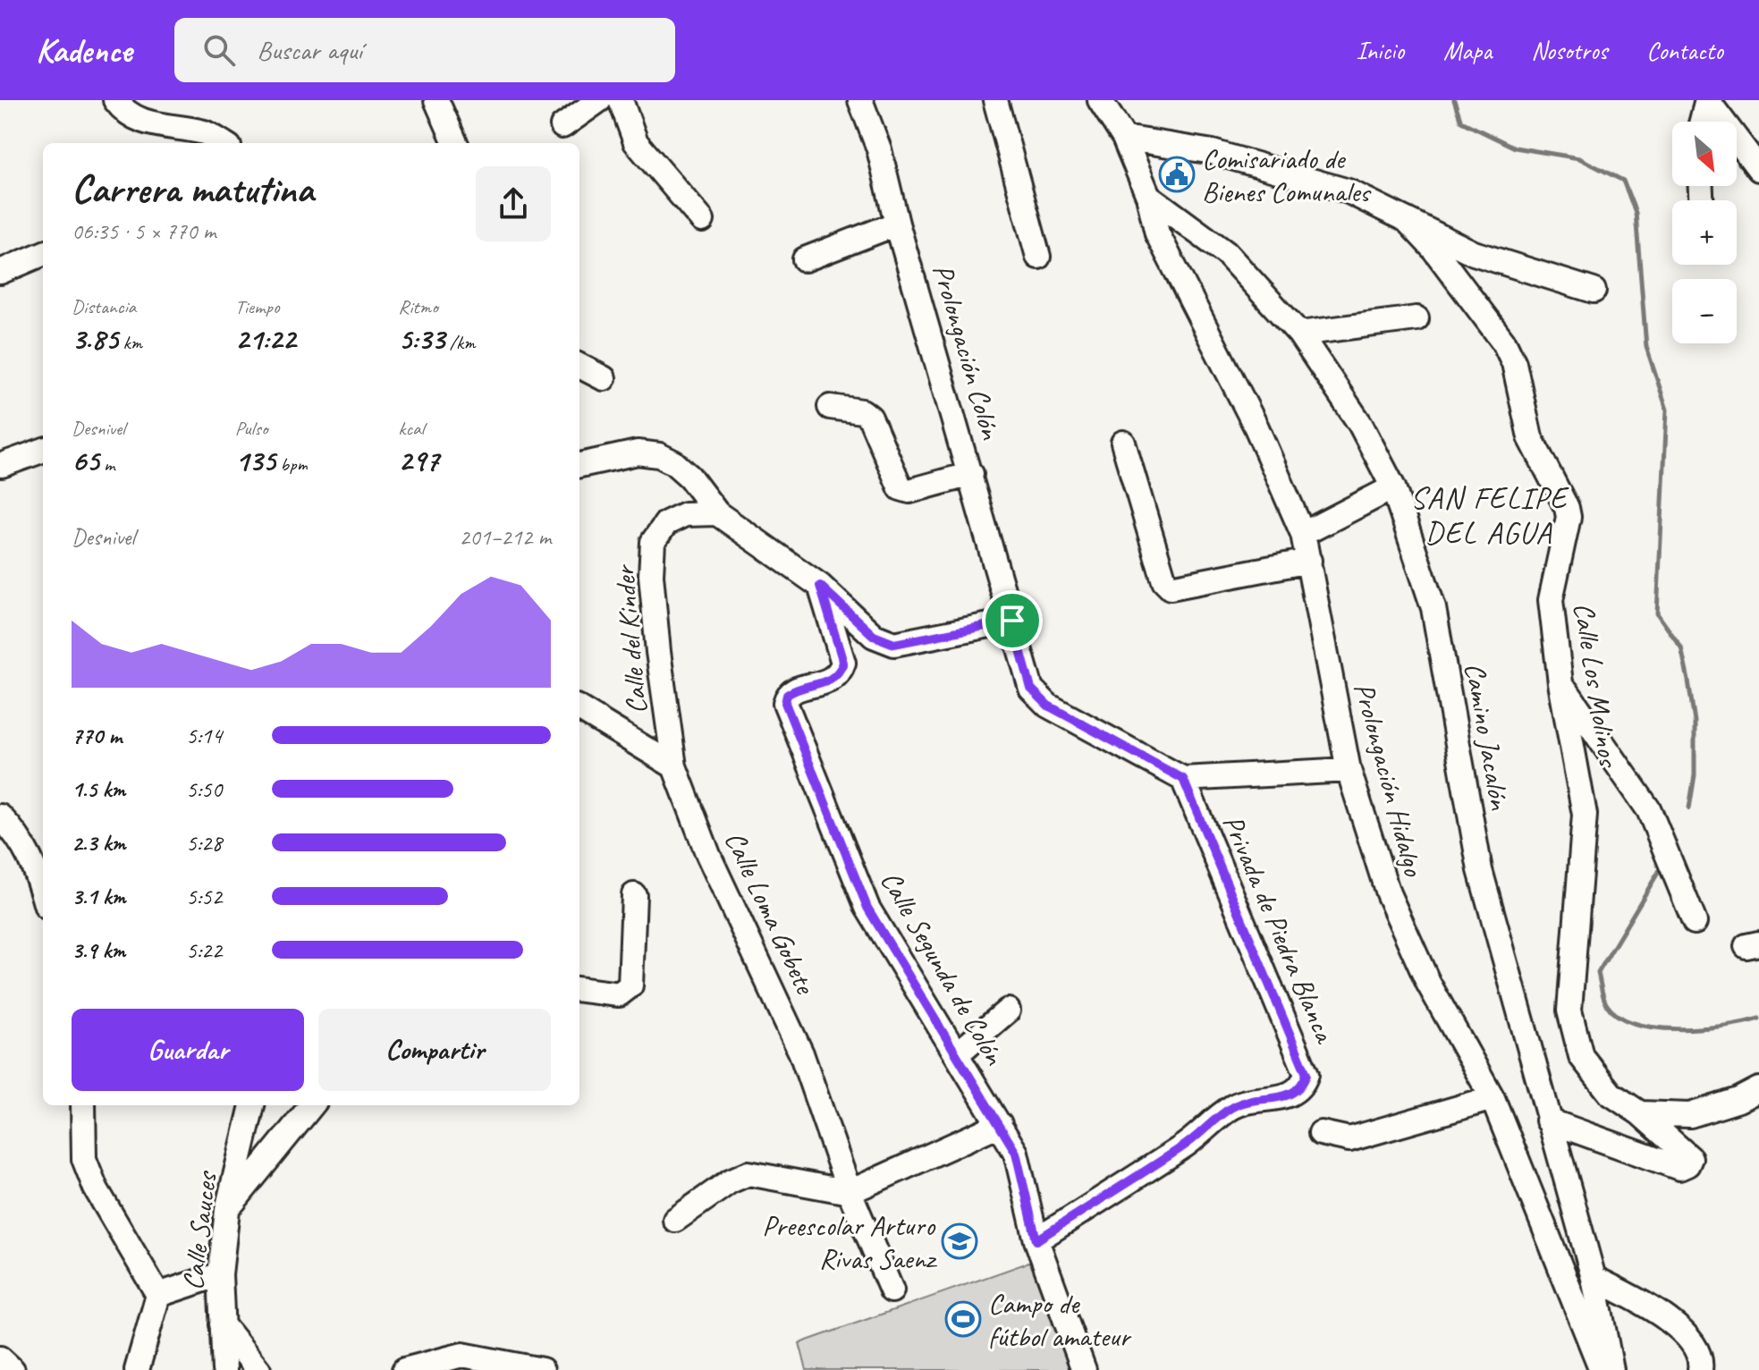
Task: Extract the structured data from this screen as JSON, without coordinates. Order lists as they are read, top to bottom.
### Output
{
  "streets": {
    "street": [
      "Prolongación Colón",
      "Calle del Kinder",
      "Calle Los Molinos",
      "Camino Jacalón",
      "Prolongación Hidalgo",
      "Calle Loma Gobete",
      "Privada de Piedra Blanca",
      "Calle Segunda de Colón",
      "Calle Sauces"
    ]
  },
  "crossings": [
    ["Prolongación Colón", "Privada de Piedra Blanca"],
    ["Calle del Kinder", "Calle Loma Gobete"],
    ["Calle Los Molinos", "Camino Jacalón"],
    ["Camino Jacalón", "Prolongación Hidalgo"],
    ["Privada de Piedra Blanca", "Calle Segunda de Colón"]
  ],
  "districts": ["SAN FELIPE DEL AGUA"],
  "places": {
    "public building": ["Comisariado de Bienes Comunales"],
    "school or university": ["Preescolar Arturo Rivas Saenz"],
    "sports": ["Campo de fútbol amateur"]
  },
  "north": "bottom right",
  "page": {
    "header": "Kadence",
    "search": "Buscar aquí",
    "nav": [
      "Inicio",
      "Mapa",
      "Nosotros",
      "Contacto"
    ],
    "map_buttons": ["+", "−"],
    "heading": ["Carrera matutina", "06:35 · 5 × 770 m"],
    "stats": [
      ["Distancia", "3.85 km"],
      ["Tiempo", "21:22"],
      ["Ritmo", "5:33 /km"],
      ["Desnivel", "65 m"],
      ["Pulso", "135 bpm"],
      ["kcal", "297"]
    ],
    "chart": ["Desnivel", "201–212 m"],
    "list": [
      {
        "name": "770 m",
        "note": "5:14"
      },
      {
        "name": "1.5 km",
        "note": "5:50"
      },
      {
        "name": "2.3 km",
        "note": "5:28"
      },
      {
        "name": "3.1 km",
        "note": "5:52"
      },
      {
        "name": "3.9 km",
        "note": "5:22"
      }
    ],
    "buttons": ["Guardar", "Compartir"]
  }
}
